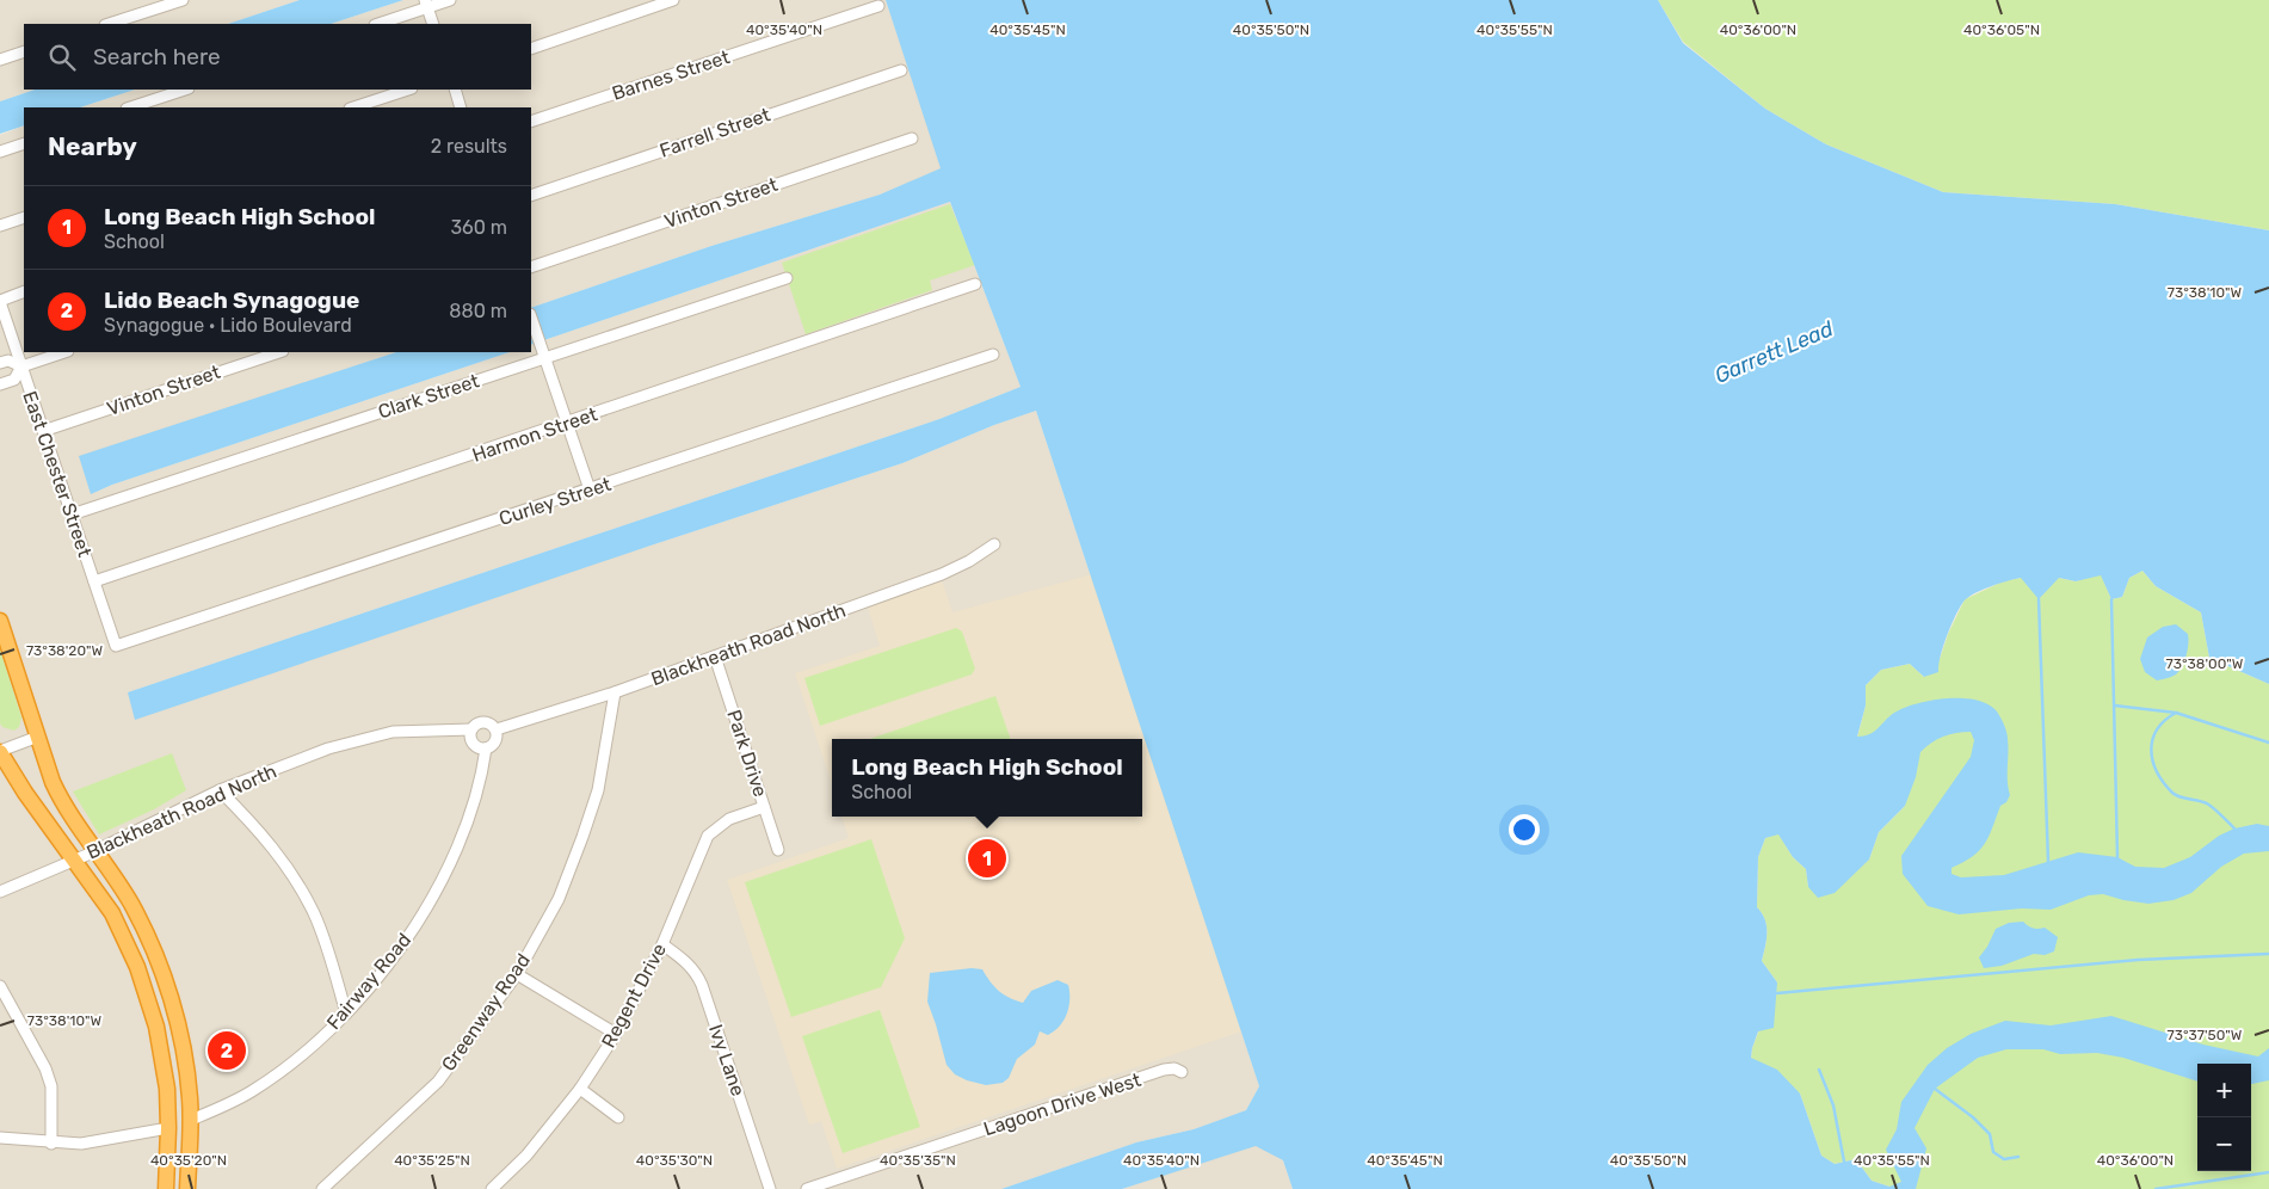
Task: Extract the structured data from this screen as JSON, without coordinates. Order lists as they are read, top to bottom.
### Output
{
  "streets": {
    "street": [
      "Barnes Street",
      "Farrell Street",
      "Vinton Street",
      "Clark Street",
      "Harmon Street",
      "East Chester Street",
      "Curley Street",
      "Blackheath Road North",
      "Park Drive",
      "Fairway Road",
      "Regent Drive",
      "Greenway Road",
      "Ivy Lane",
      "Lagoon Drive West"
    ]
  },
  "crossings": [
    ["Vinton Street", "East Chester Street"],
    ["Clark Street", "East Chester Street"],
    ["Harmon Street", "East Chester Street"],
    ["East Chester Street", "Curley Street"],
    ["Blackheath Road North", "Park Drive"],
    ["Blackheath Road North", "Fairway Road"],
    ["Blackheath Road North", "Greenway Road"],
    ["Park Drive", "Regent Drive"],
    ["Regent Drive", "Ivy Lane"]
  ],
  "water": ["Garrett Lead"],
  "page": {
    "search": "Search here",
    "heading": ["Nearby", "2 results"],
    "list": [
      {
        "mark": "1",
        "name": "Long Beach High School",
        "note": "School",
        "value": "360 m"
      },
      {
        "mark": "2",
        "name": "Lido Beach Synagogue",
        "note": "Synagogue · Lido Boulevard",
        "value": "880 m"
      }
    ],
    "popup": ["Long Beach High School", "School"],
    "pins": ["1", "2"],
    "map_buttons": ["+", "−"]
  },
  "coordinates": [
    "40°35'40\"N",
    "40°35'45\"N",
    "40°35'50\"N",
    "40°35'55\"N",
    "40°36'00\"N",
    "40°36'05\"N",
    "73°38'10\"W",
    "73°38'20\"W",
    "73°38'00\"W",
    "73°37'50\"W",
    "40°35'20\"N",
    "40°35'25\"N",
    "40°35'30\"N",
    "40°35'35\"N"
  ]
}
